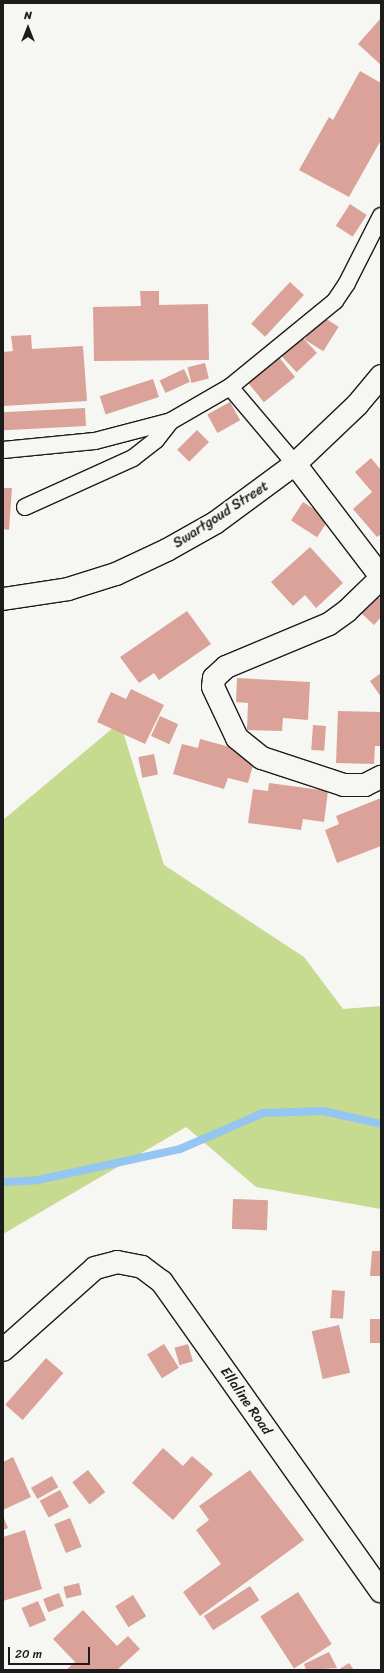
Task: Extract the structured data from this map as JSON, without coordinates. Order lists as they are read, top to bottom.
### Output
{
  "streets": {
    "street": ["Swartgoud Street", "Ellaline Road"]
  },
  "scale_bar": "20 m",
  "north": "top"
}
